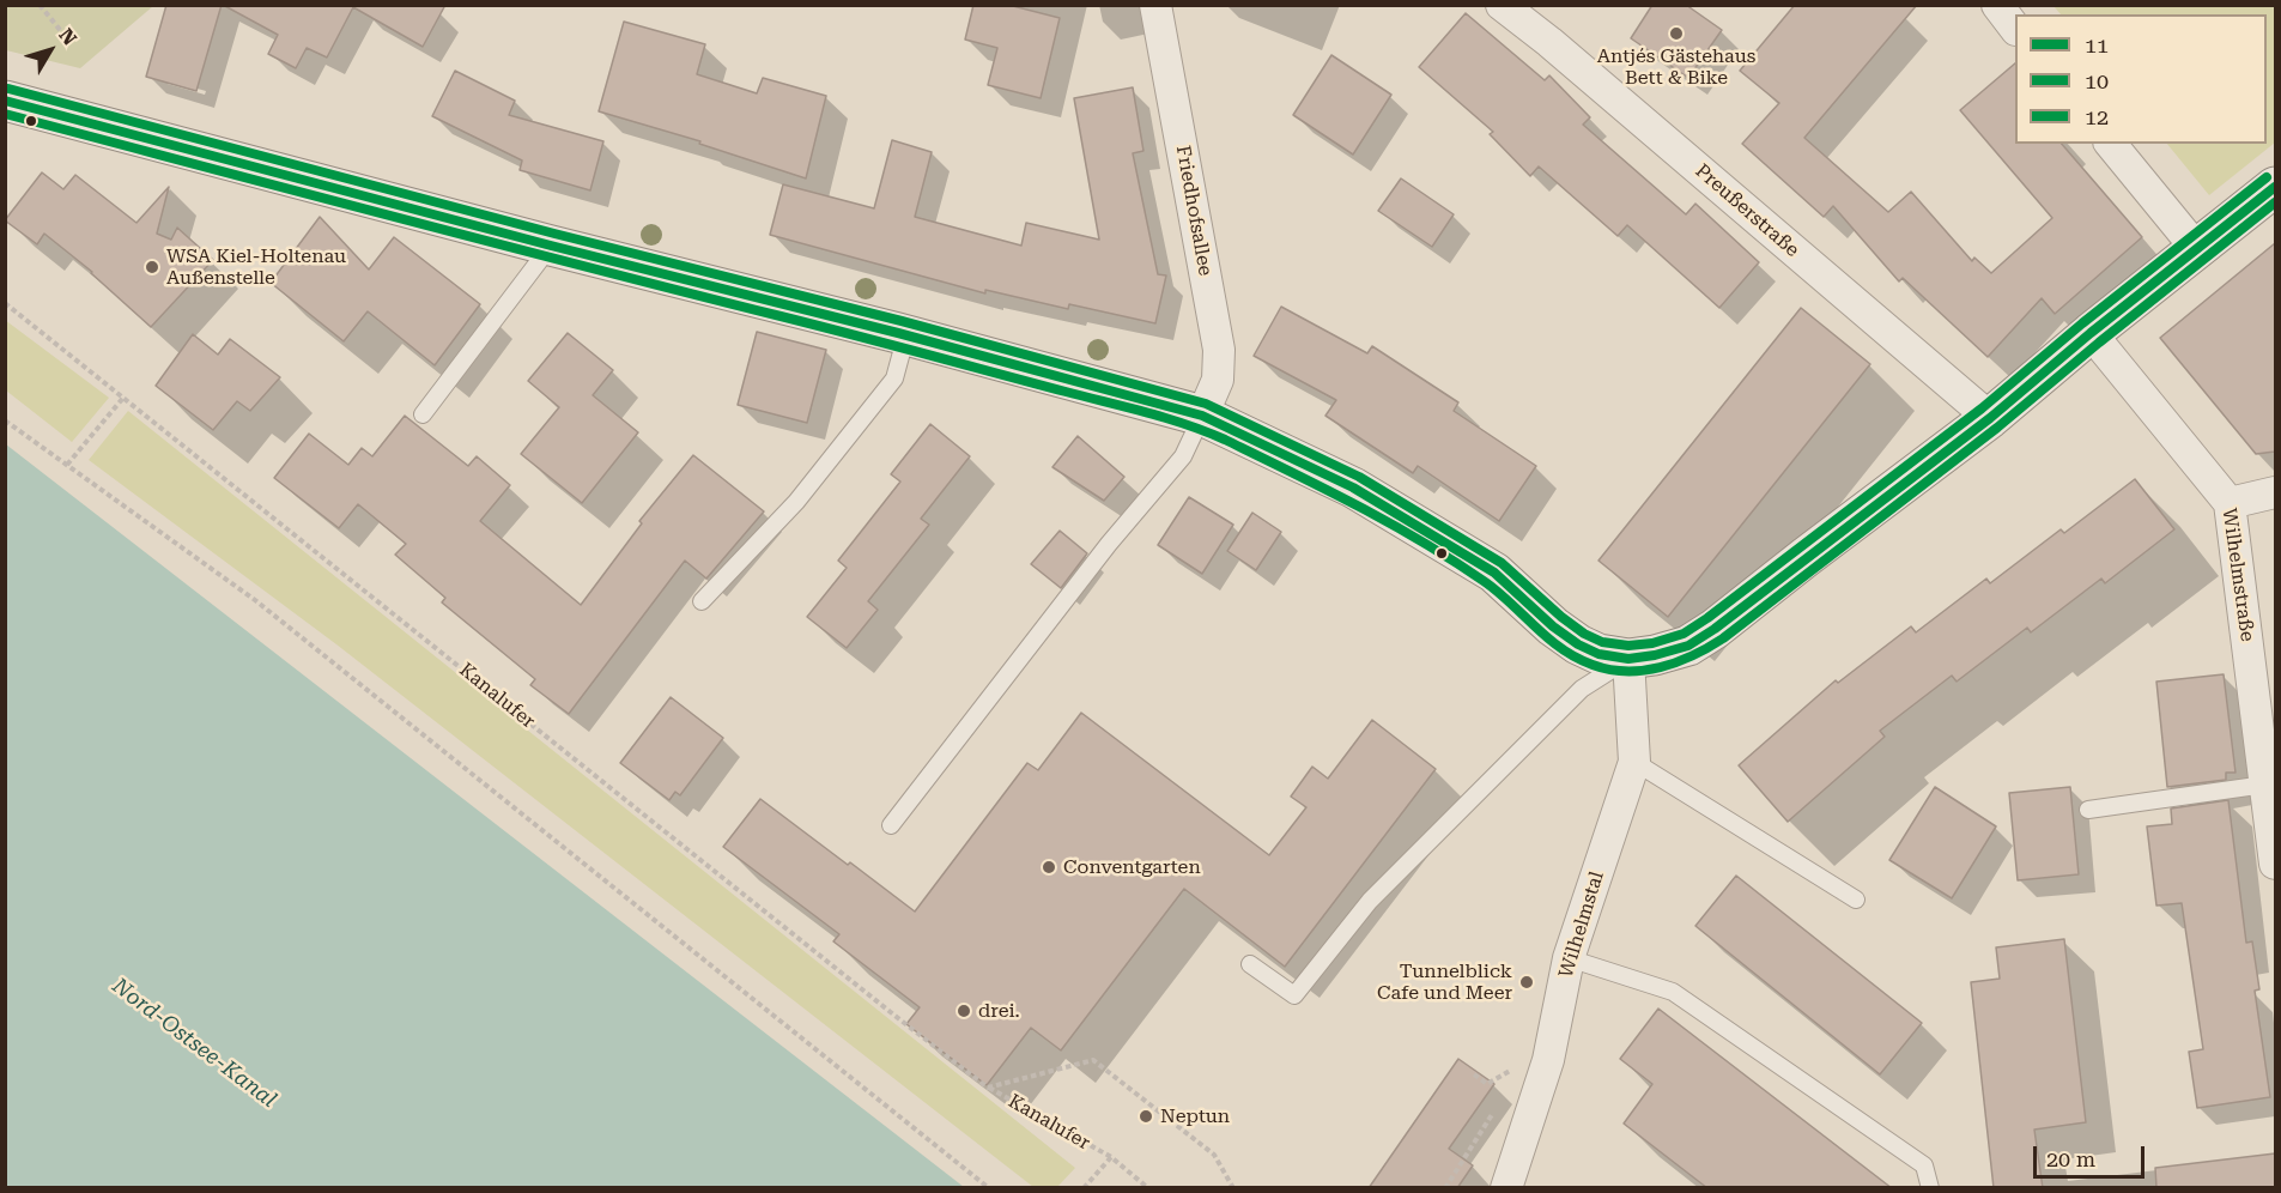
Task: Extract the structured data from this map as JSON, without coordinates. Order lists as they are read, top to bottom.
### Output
{
  "streets": {
    "street": [
      "Friedhofsallee",
      "Preußerstraße",
      "Wilhelmstraße",
      "Wilhelmstal"
    ],
    "path": ["Kanalufer"]
  },
  "water": ["Nord-Ostsee-Kanal"],
  "places": [
    "Antje´s Gästehaus Bett & Bike",
    "WSA Kiel-Holtenau Außenstelle",
    "Conventgarten",
    "Tunnelblick Cafe und Meer",
    "drei.",
    "Neptun"
  ],
  "lines": ["transit line 12", "transit line 11", "transit line 10"],
  "legend": ["11", "10", "12"],
  "scale_bar": "20 m",
  "north": "top right"
}
